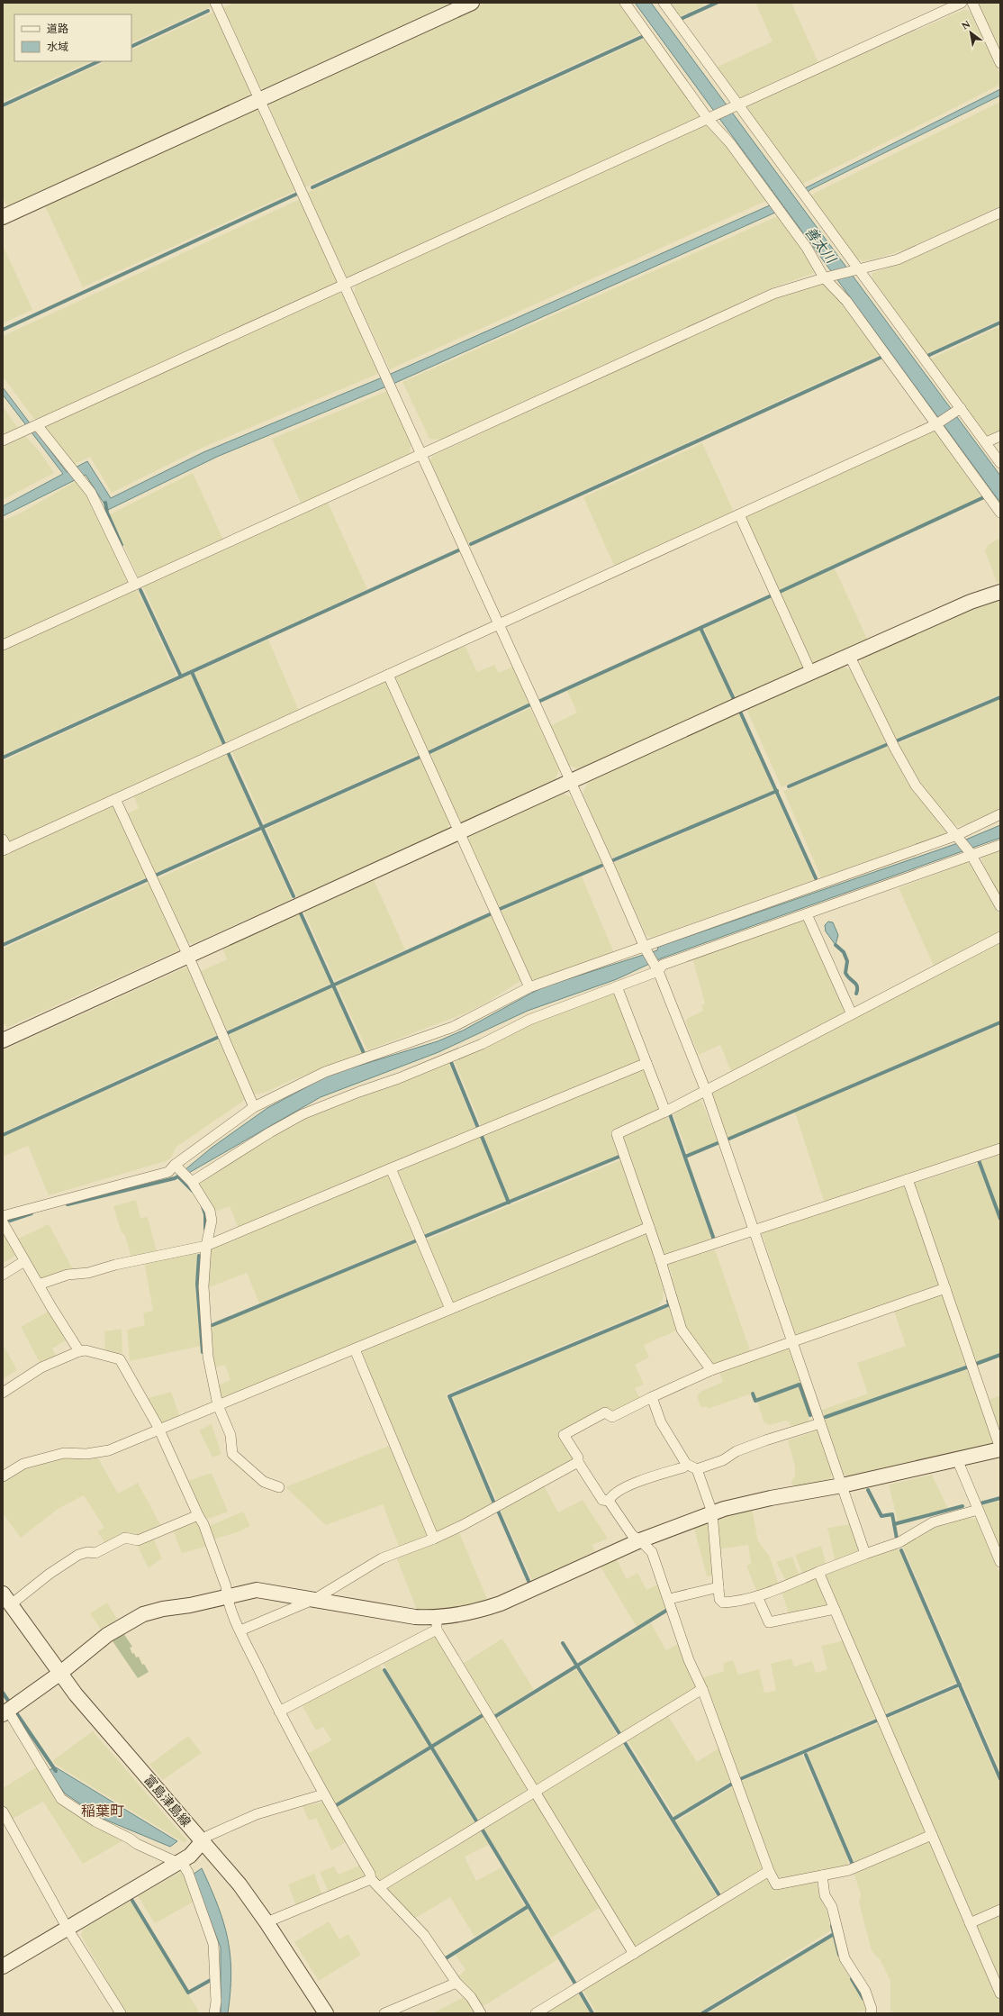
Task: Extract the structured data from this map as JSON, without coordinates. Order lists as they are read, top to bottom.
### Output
{
  "streets": {
    "street": ["富島津島線"]
  },
  "districts": ["稲葉町"],
  "water": ["善太川"],
  "legend": ["道路", "水域"],
  "north": "top left"
}
